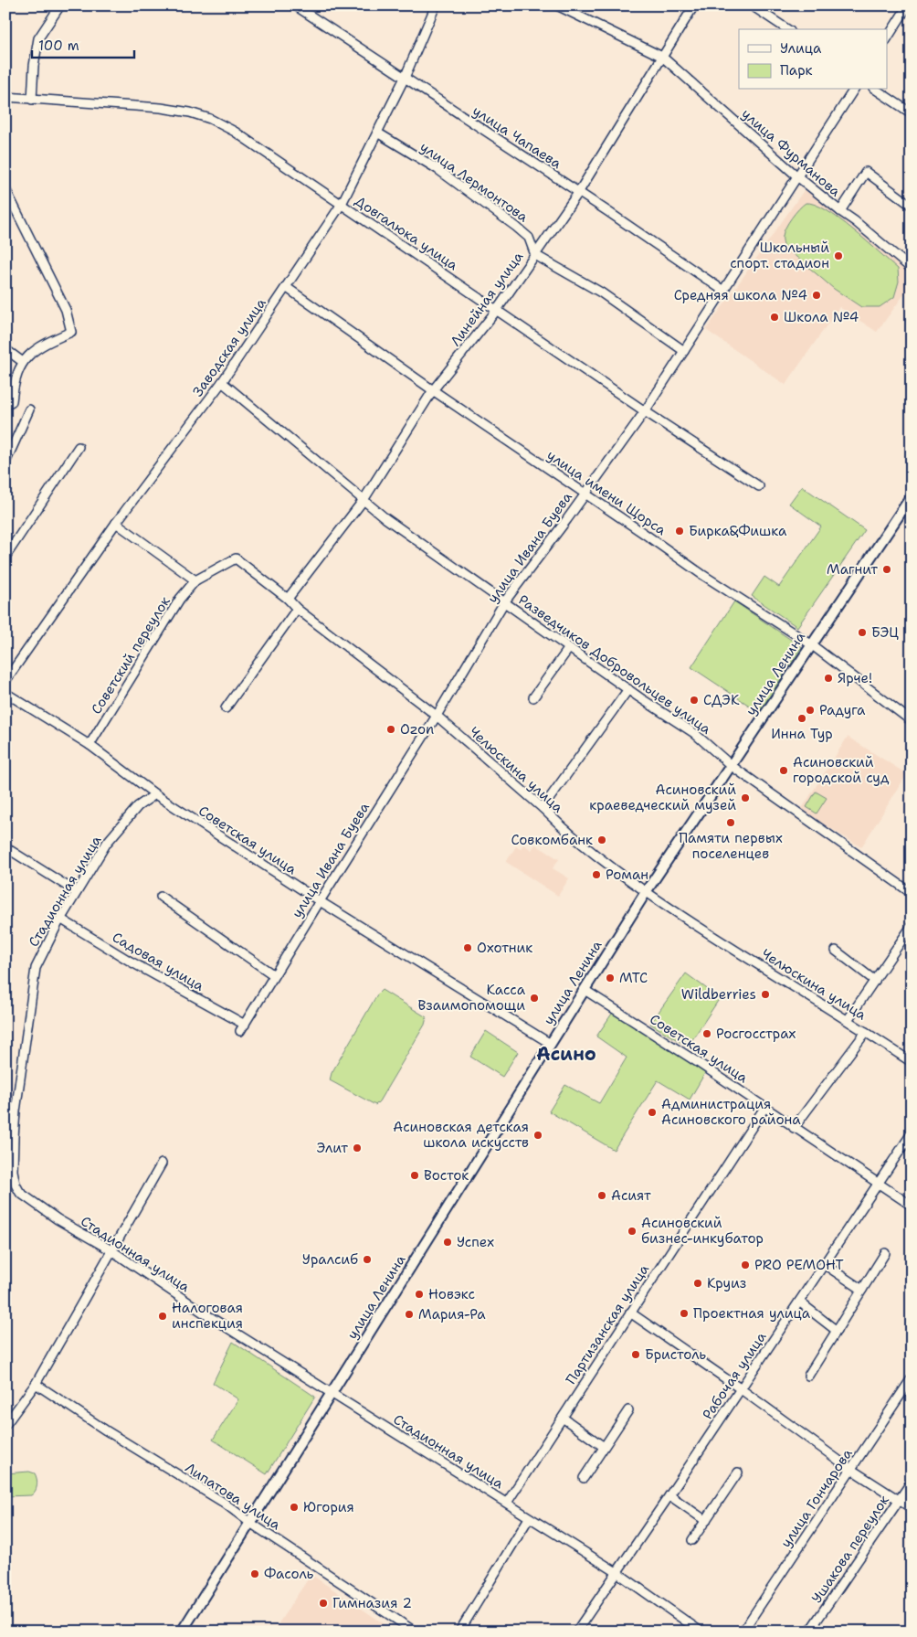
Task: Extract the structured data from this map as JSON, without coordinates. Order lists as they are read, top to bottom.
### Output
{
  "streets": {
    "main road": ["улица Ленина"],
    "street": [
      "улица Чапаева",
      "улица Фурманова",
      "улица Лермонтова",
      "Довгалюка улица",
      "Линейная улица",
      "Заводская улица",
      "улица имени Щорса",
      "улица Ивана Буева",
      "Советский переулок",
      "Разведчиков Добровольцев улица",
      "Челюскина улица",
      "Советская улица",
      "Стадионная улица",
      "Садовая улица",
      "Партизанская улица",
      "Рабочая улица",
      "Липатова улица",
      "улица Гончарова",
      "Ушакова переулок"
    ]
  },
  "crossings": [
    ["улица Чапаева", "Линейная улица"],
    ["улица Чапаева", "Заводская улица"],
    ["улица Чапаева", "улица Ивана Буева"],
    ["улица Фурманова", "Линейная улица"],
    ["улица Фурманова", "улица Ивана Буева"],
    ["улица Лермонтова", "Линейная улица"],
    ["улица Лермонтова", "Заводская улица"],
    ["Довгалюка улица", "Линейная улица"],
    ["Довгалюка улица", "Заводская улица"],
    ["Довгалюка улица", "улица Ивана Буева"],
    ["Линейная улица", "улица имени Щорса"],
    ["Линейная улица", "Разведчиков Добровольцев улица"],
    ["Линейная улица", "Челюскина улица"],
    ["Заводская улица", "улица имени Щорса"],
    ["Заводская улица", "Разведчиков Добровольцев улица"],
    ["улица имени Щорса", "улица Ивана Буева"],
    ["улица имени Щорса", "улица Ленина"],
    ["улица Ивана Буева", "Разведчиков Добровольцев улица"],
    ["улица Ивана Буева", "Челюскина улица"],
    ["улица Ивана Буева", "Советская улица"],
    ["улица Ивана Буева", "Садовая улица"],
    ["Советский переулок", "Челюскина улица"],
    ["Советский переулок", "Советская улица"],
    ["Разведчиков Добровольцев улица", "улица Ленина"],
    ["улица Ленина", "Челюскина улица"],
    ["улица Ленина", "Советская улица"],
    ["улица Ленина", "Стадионная улица"],
    ["улица Ленина", "Липатова улица"],
    ["Советская улица", "Стадионная улица"],
    ["Советская улица", "Партизанская улица"],
    ["Советская улица", "Рабочая улица"],
    ["Стадионная улица", "Садовая улица"],
    ["Стадионная улица", "Партизанская улица"],
    ["Стадионная улица", "Рабочая улица"]
  ],
  "districts": ["Асино"],
  "places": [
    "Школьный спорт. стадион",
    "Средняя школа №4",
    "Школа №4",
    "Бирка&Фишка",
    "Магнит",
    "БЭЦ",
    "Ярче!",
    "СДЭК",
    "Радуга",
    "Инна Тур",
    "Ozon",
    "Асиновский городской суд",
    "Асиновский краеведческий музей",
    "Памяти первых поселенцев",
    "Совкомбанк",
    "Роман",
    "Охотник",
    "МТС",
    "Wildberries",
    "Касса Взаимопомощи",
    "Росгосстрах",
    "Администрация Асиновского района",
    "Асиновская детская школа искусств",
    "Элит",
    "Восток",
    "Асият",
    "Асиновский бизнес-инкубатор",
    "Успех",
    "Уралсиб",
    "PRO РЕМОНТ",
    "Круиз",
    "Новэкс",
    "Проектная улица",
    "Мария-Ра",
    "Налоговая инспекция",
    "Бристоль",
    "Югория",
    "Фасоль",
    "Гимназия 2"
  ],
  "legend": ["Улица", "Парк"],
  "scale_bar": "100 m"
}
